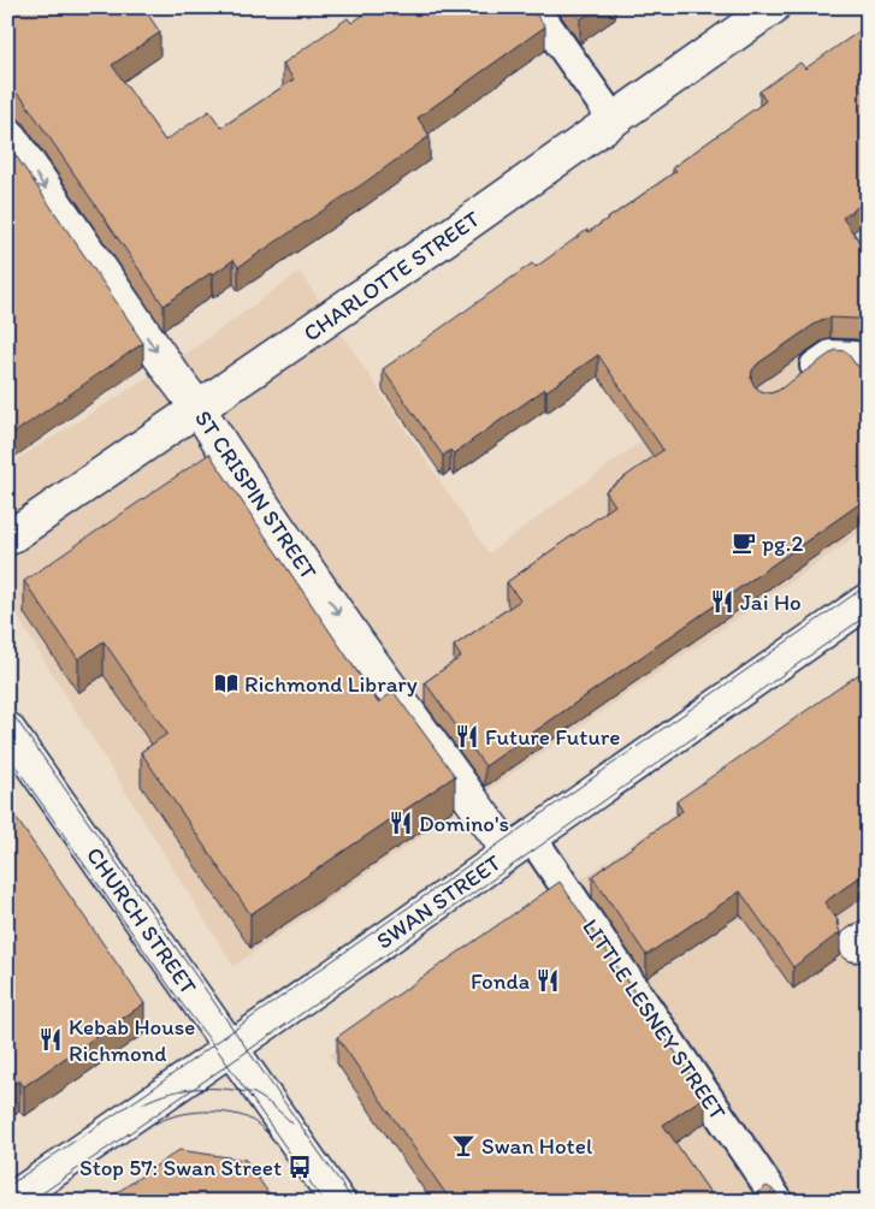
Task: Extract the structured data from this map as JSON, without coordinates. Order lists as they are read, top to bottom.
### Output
{
  "streets": {
    "street": [
      "CHARLOTTE STREET",
      "ST CRISPIN STREET",
      "SWAN STREET",
      "CHURCH STREET"
    ],
    "lane": ["LITTLE LESNEY STREET"]
  },
  "crossings": [
    ["CHARLOTTE STREET", "ST CRISPIN STREET"],
    ["ST CRISPIN STREET", "SWAN STREET"],
    ["ST CRISPIN STREET", "LITTLE LESNEY STREET"],
    ["SWAN STREET", "CHURCH STREET"],
    ["SWAN STREET", "LITTLE LESNEY STREET"]
  ],
  "one_way": ["ST CRISPIN STREET"],
  "places": {
    "cafe": ["pg.2"],
    "restaurant": [
      "Jai Ho",
      "Future Future",
      "Domino's",
      "Fonda",
      "Kebab House Richmond"
    ],
    "library": ["Richmond Library"],
    "bar": ["Swan Hotel"],
    "bus stop": ["Stop 57: Swan Street"]
  }
}
